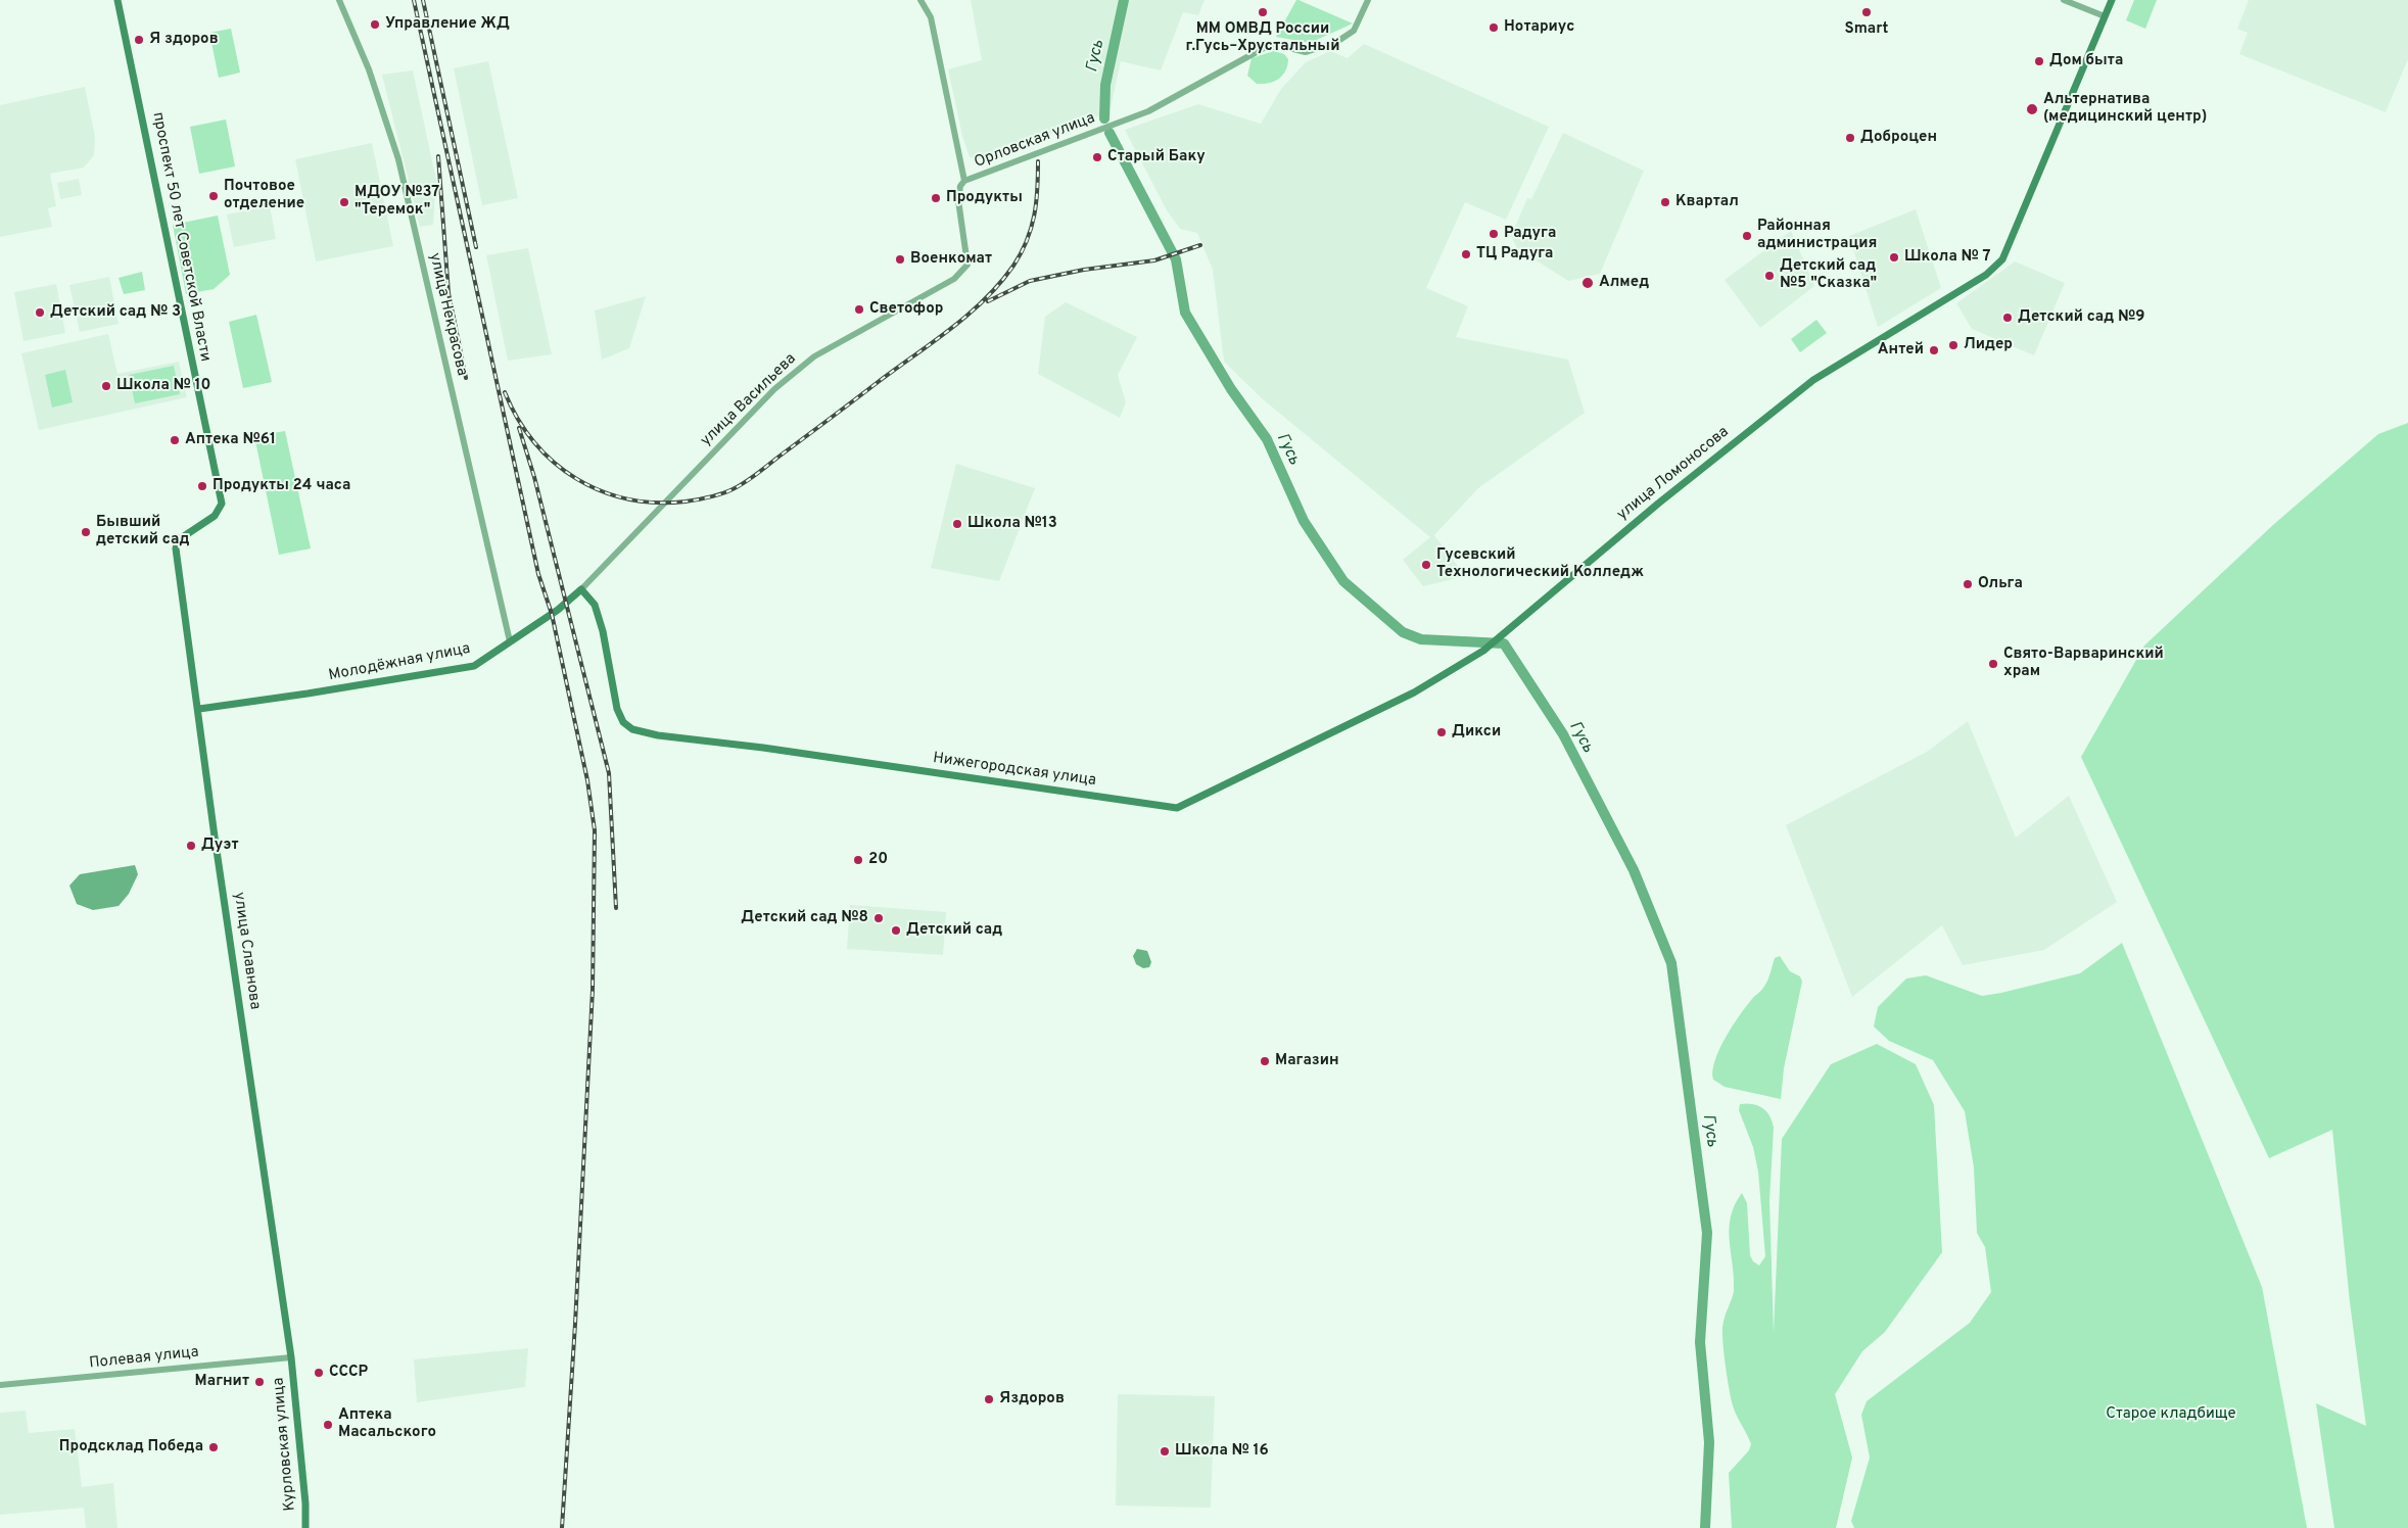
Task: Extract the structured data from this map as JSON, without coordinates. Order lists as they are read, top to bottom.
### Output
{
  "streets": {
    "main road": [
      "проспект 50 лет Советской Власти",
      "улица Ломоносова",
      "Молодёжная улица",
      "Нижегородская улица",
      "улица Славнова",
      "Курловская улица"
    ],
    "street": [
      "Орловская улица",
      "улица Некрасова",
      "улица Васильева",
      "Полевая улица"
    ]
  },
  "crossings": [
    ["Орловская улица", "улица Васильева"],
    ["проспект 50 лет Советской Власти", "улица Славнова"],
    ["улица Некрасова", "Молодёжная улица"],
    ["улица Васильева", "Молодёжная улица"],
    ["улица Васильева", "Нижегородская улица"],
    ["улица Ломоносова", "Нижегородская улица"],
    ["Молодёжная улица", "Нижегородская улица"],
    ["Молодёжная улица", "улица Славнова"],
    ["улица Славнова", "Полевая улица"],
    ["улица Славнова", "Курловская улица"],
    ["Полевая улица", "Курловская улица"]
  ],
  "water": ["Гусь"],
  "parks": ["Старое кладбище"],
  "places": [
    "ММ ОМВД России г.Гусь–Хрустальный",
    "Smart",
    "Управление ЖД",
    "Нотариус",
    "Я здоров",
    "Дом быта",
    "Альтернатива (медицинский центр)",
    "Доброцен",
    "Старый Баку",
    "Почтовое отделение",
    "Продукты",
    "МДОУ №37 \"Теремок\"",
    "Квартал",
    "Радуга",
    "Районная администрация",
    "ТЦ Радуга",
    "Школа № 7",
    "Военкомат",
    "Детский сад №5 \"Сказка\"",
    "Алмед",
    "Светофор",
    "Детский сад № 3",
    "Детский сад №9",
    "Лидер",
    "Антей",
    "Школа № 10",
    "Аптека №61",
    "Продукты 24 часа",
    "Школа №13",
    "Бывший детский сад",
    "Гусевский Технологический Колледж",
    "Ольга",
    "Свято-Варваринский храм",
    "Дикси",
    "Дуэт",
    "20",
    "Детский сад №8",
    "Детский сад",
    "Магазин",
    "СССР",
    "Магнит",
    "Яздоров",
    "Аптека Масальского",
    "Продсклад Победа",
    "Школа № 16"
  ]
}
